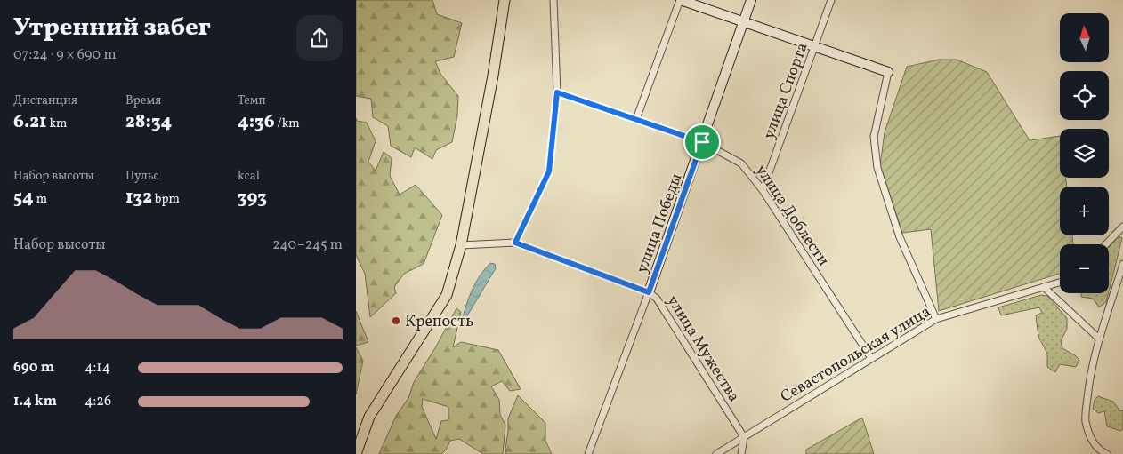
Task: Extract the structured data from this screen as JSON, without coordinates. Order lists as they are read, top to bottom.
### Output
{
  "streets": {
    "street": [
      "улица Спорта",
      "улица Доблести",
      "улица Победы",
      "улица Мужества",
      "Севастопольская улица"
    ]
  },
  "crossings": [
    ["улица Спорта", "улица Доблести"],
    ["улица Доблести", "улица Победы"],
    ["улица Доблести", "Севастопольская улица"],
    ["улица Победы", "улица Мужества"],
    ["улица Мужества", "Севастопольская улица"]
  ],
  "places": ["Крепость"],
  "north": "top",
  "page": {
    "heading": ["Утренний забег", "07:24 · 9 × 690 m"],
    "map_buttons": ["+", "−"],
    "stats": [
      ["Дистанция", "6.21 km"],
      ["Время", "28:34"],
      ["Темп", "4:36 /km"],
      ["Набор высоты", "54 m"],
      ["Пульс", "132 bpm"],
      ["kcal", "393"]
    ],
    "chart": ["Набор высоты", "240–245 m"],
    "list": [
      {
        "name": "690 m",
        "note": "4:14"
      },
      {
        "name": "1.4 km",
        "note": "4:26"
      }
    ]
  }
}
